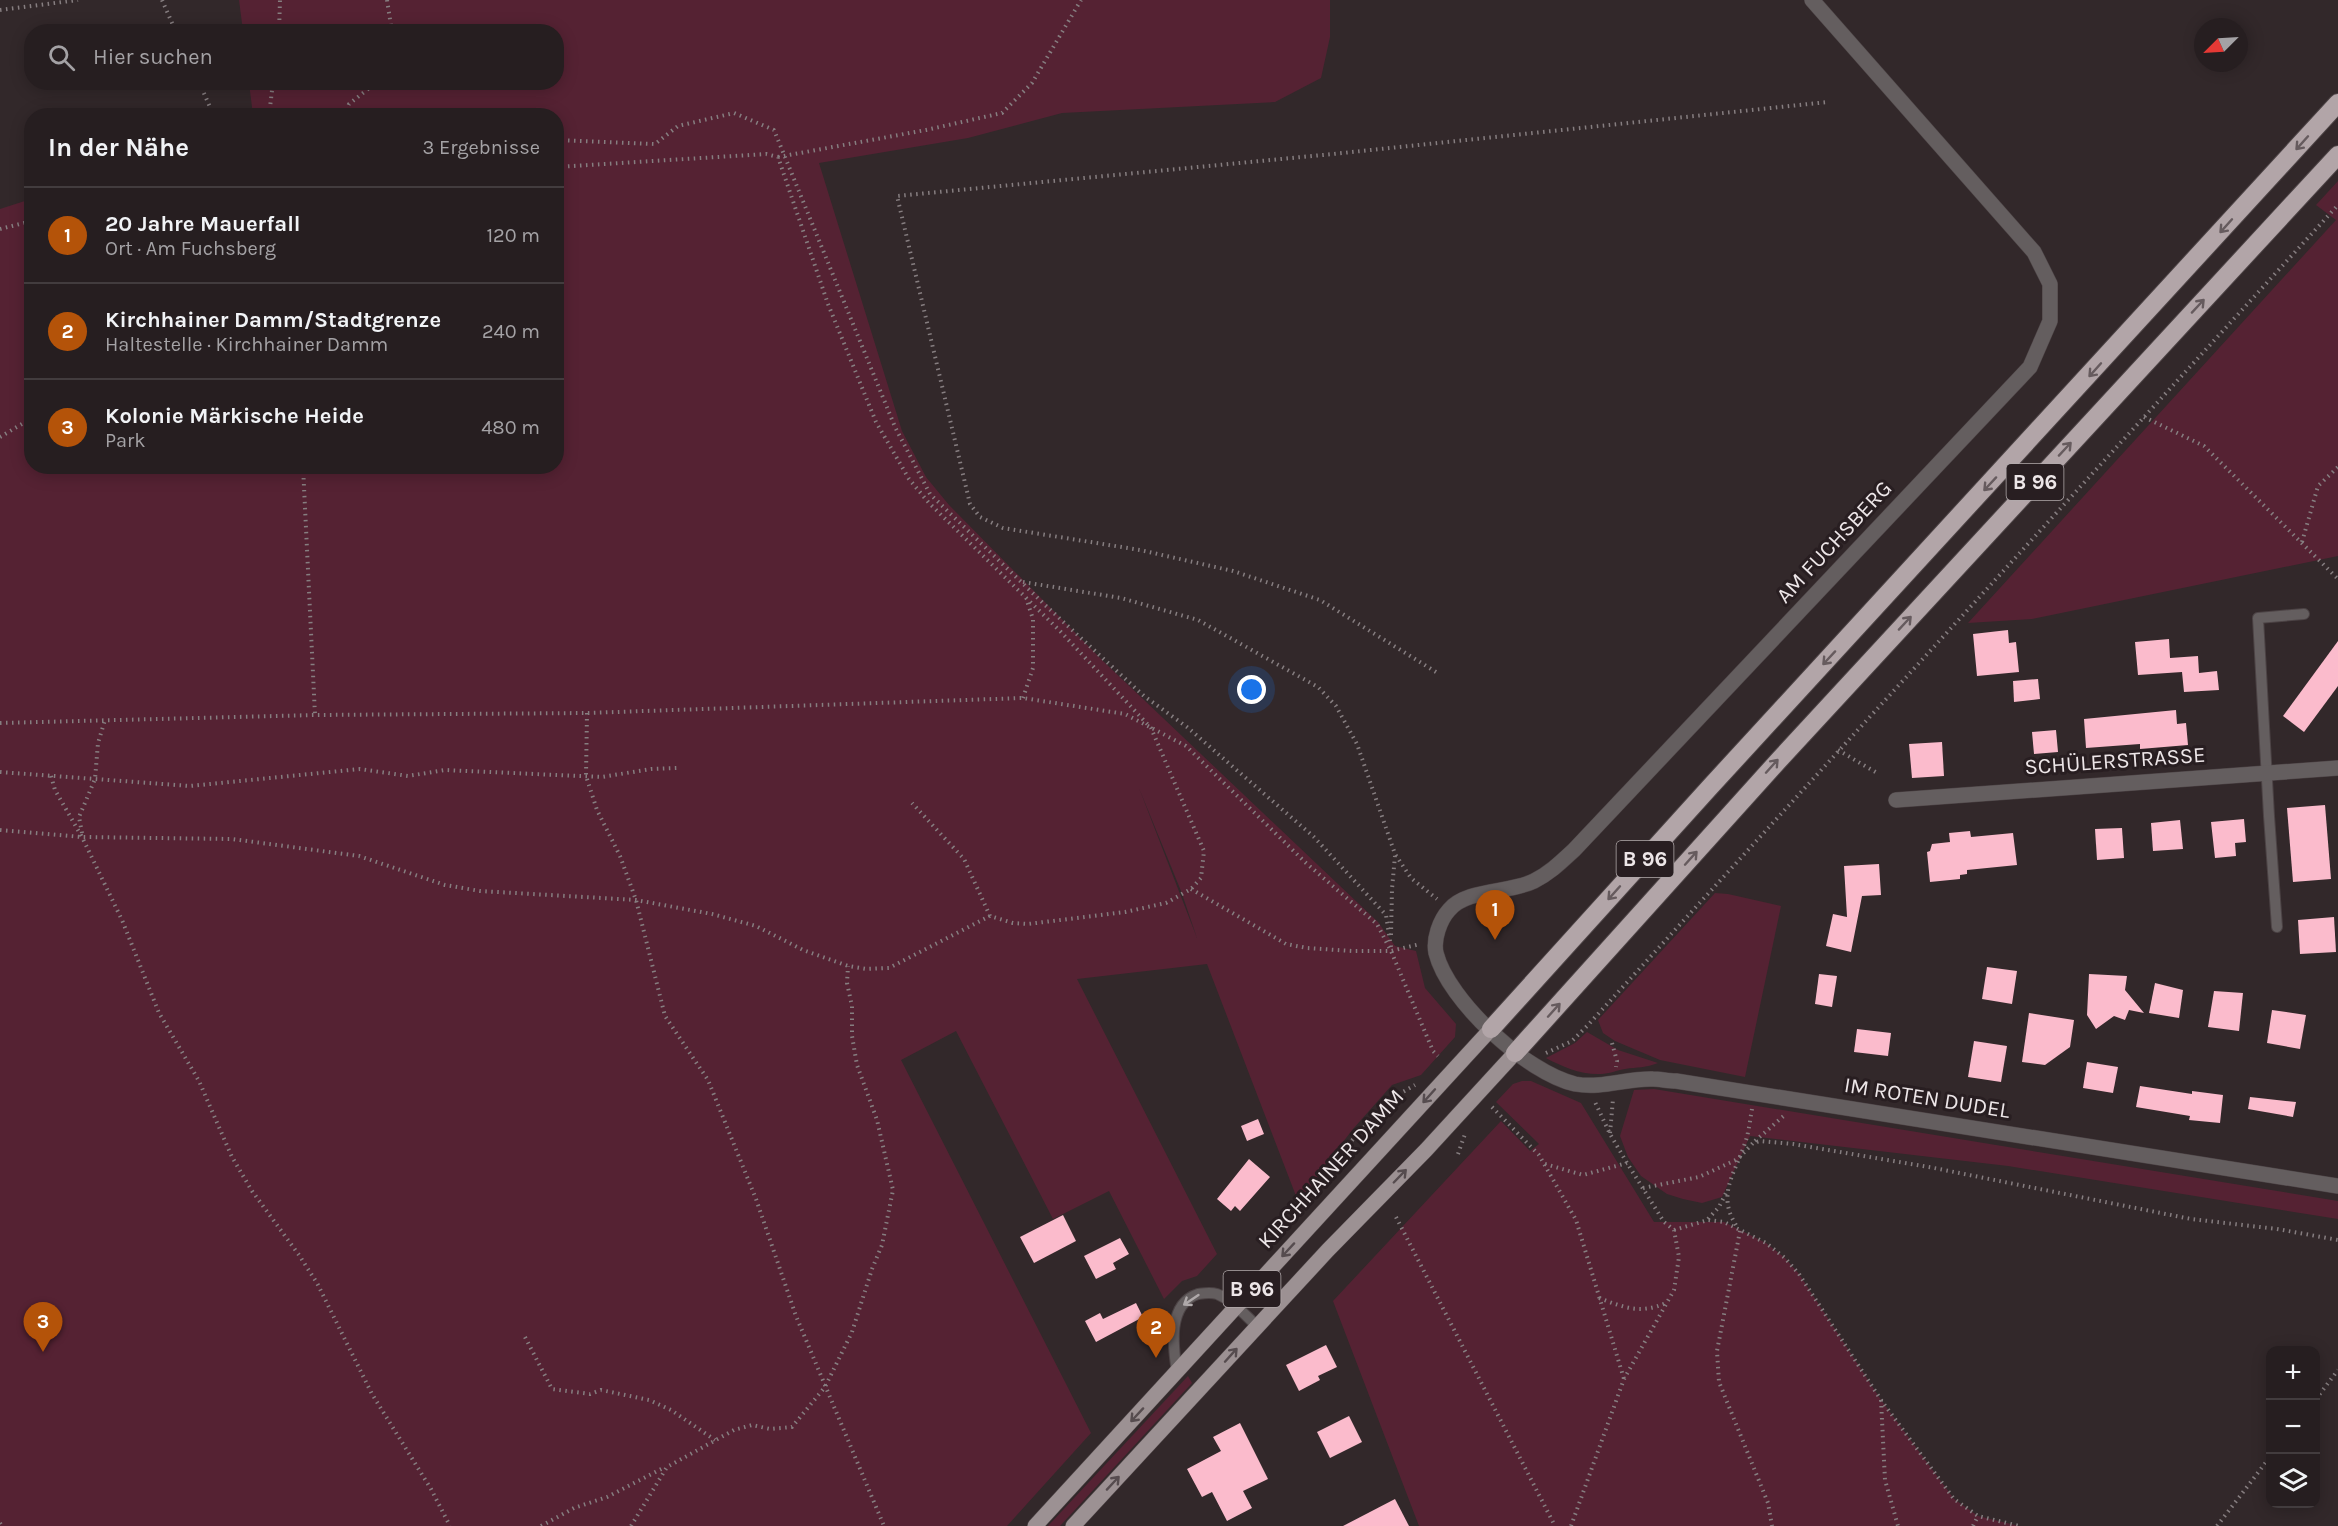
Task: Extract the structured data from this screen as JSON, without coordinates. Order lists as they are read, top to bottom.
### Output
{
  "streets": {
    "highway": ["B 96"],
    "main road": ["KIRCHHAINER DAMM"],
    "street": ["AM FUCHSBERG", "SCHÜLERSTRASSE", "IM ROTEN DUDEL"]
  },
  "crossings": [
    ["B 96", "IM ROTEN DUDEL"],
    ["B 96", "KIRCHHAINER DAMM"]
  ],
  "north": "bottom left",
  "page": {
    "search": "Hier suchen",
    "heading": ["In der Nähe", "3 Ergebnisse"],
    "list": [
      {
        "mark": "1",
        "name": "20 Jahre Mauerfall",
        "note": "Ort · Am Fuchsberg",
        "value": "120 m"
      },
      {
        "mark": "2",
        "name": "Kirchhainer Damm/Stadtgrenze",
        "note": "Haltestelle · Kirchhainer Damm",
        "value": "240 m"
      },
      {
        "mark": "3",
        "name": "Kolonie Märkische Heide",
        "note": "Park",
        "value": "480 m"
      }
    ],
    "pins": ["1", "3", "2"],
    "map_buttons": ["+", "−"]
  }
}
